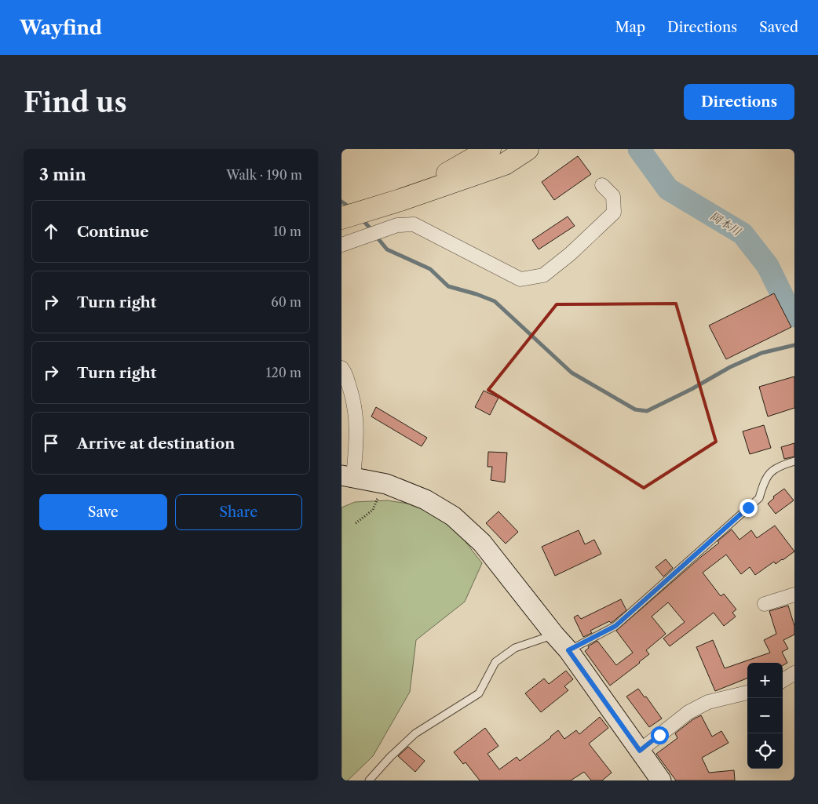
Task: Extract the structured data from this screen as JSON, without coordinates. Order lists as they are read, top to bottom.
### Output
{
  "water": ["岡本川"],
  "page": {
    "header": "Wayfind",
    "nav": ["Map", "Directions", "Saved"],
    "buttons": [
      "Directions",
      ["Save", "Share"]
    ],
    "title": "Find us",
    "heading": ["3 min", "Walk · 190 m"],
    "list": [
      ["Continue", "10 m"],
      ["Turn right", "60 m"],
      ["Turn right", "120 m"],
      "Arrive at destination"
    ],
    "map_buttons": ["+", "−"]
  }
}
